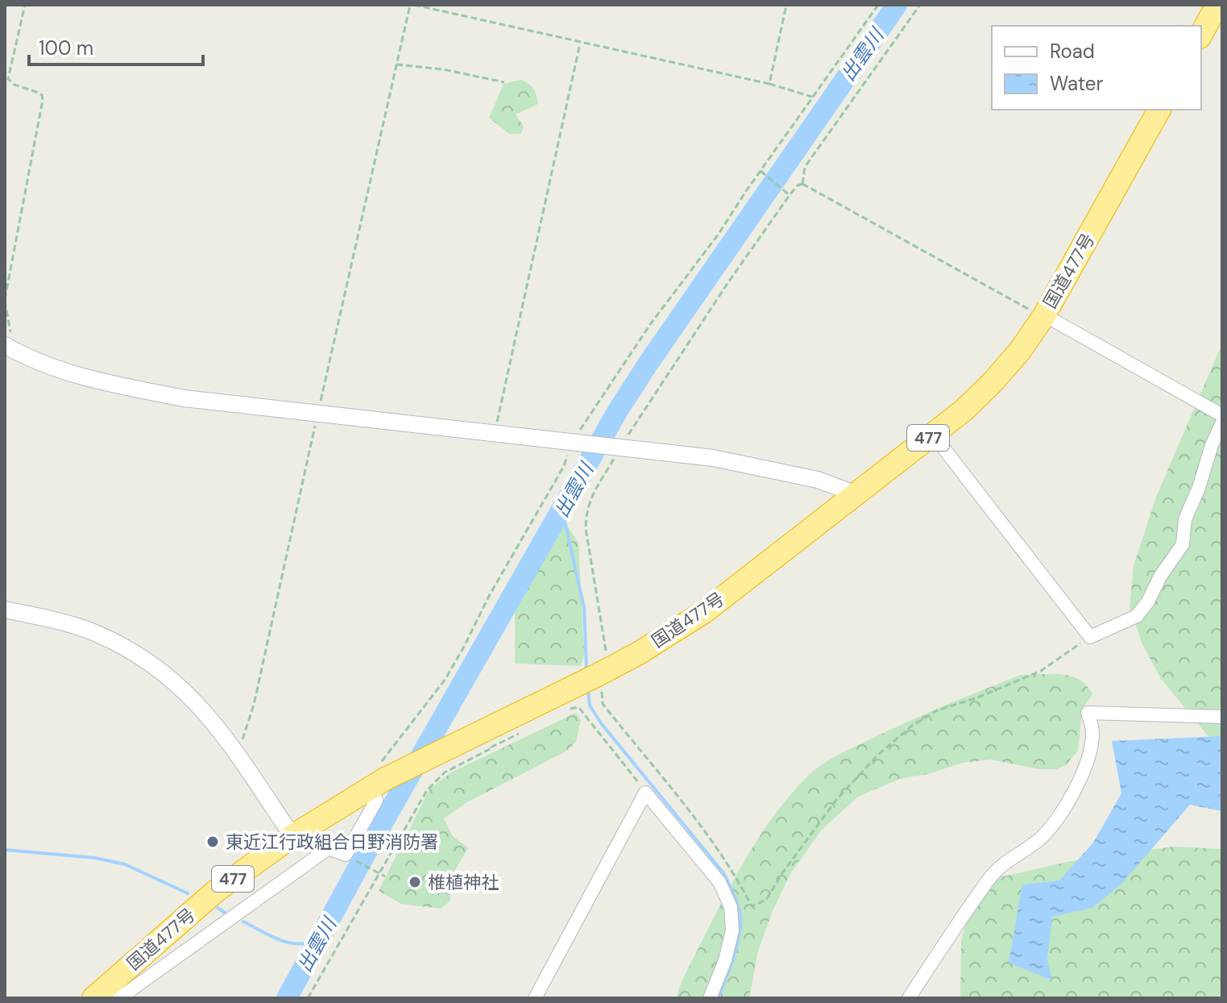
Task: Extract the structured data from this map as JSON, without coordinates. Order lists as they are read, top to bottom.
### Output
{
  "streets": {
    "highway": ["国道477号", "477"]
  },
  "water": ["出雲川"],
  "places": ["東近江行政組合日野消防署", "椎植神社"],
  "legend": ["Road", "Water"],
  "scale_bar": "100 m"
}
